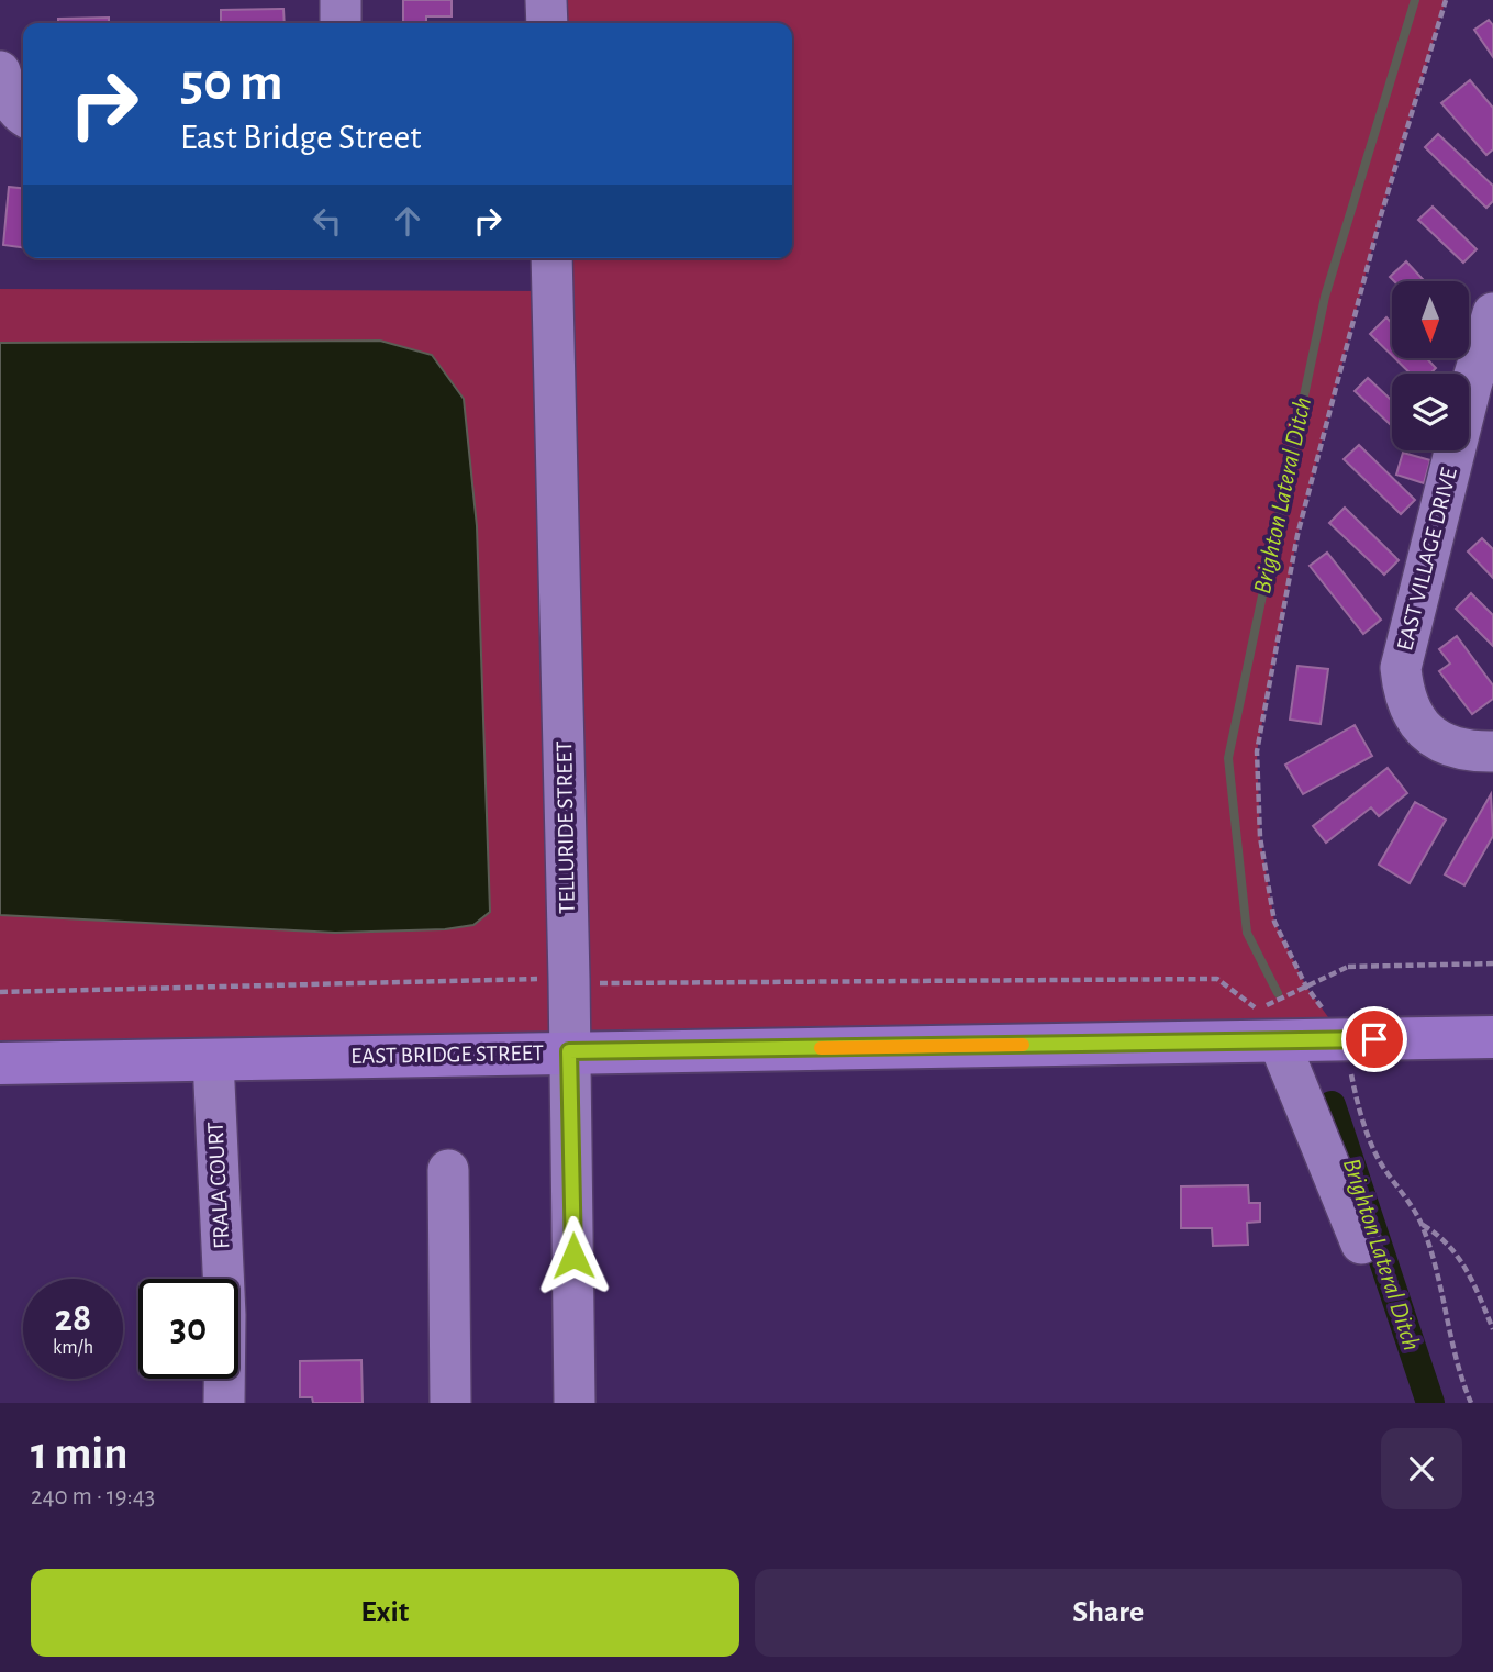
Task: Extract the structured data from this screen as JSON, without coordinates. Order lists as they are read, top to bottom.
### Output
{
  "streets": {
    "main road": ["EAST BRIDGE STREET"],
    "street": ["EAST VILLAGE DRIVE", "TELLURIDE STREET", "FRALA COURT"]
  },
  "crossings": [
    ["TELLURIDE STREET", "EAST BRIDGE STREET"],
    ["EAST BRIDGE STREET", "FRALA COURT"]
  ],
  "water": ["Brighton Lateral Ditch"],
  "north": "bottom",
  "page": {
    "turn": ["50 m", "East Bridge Street"],
    "speed": "28 km/h",
    "limit": "30",
    "heading": ["1 min", "240 m · 19:43"],
    "buttons": ["Exit", "Share"]
  }
}
